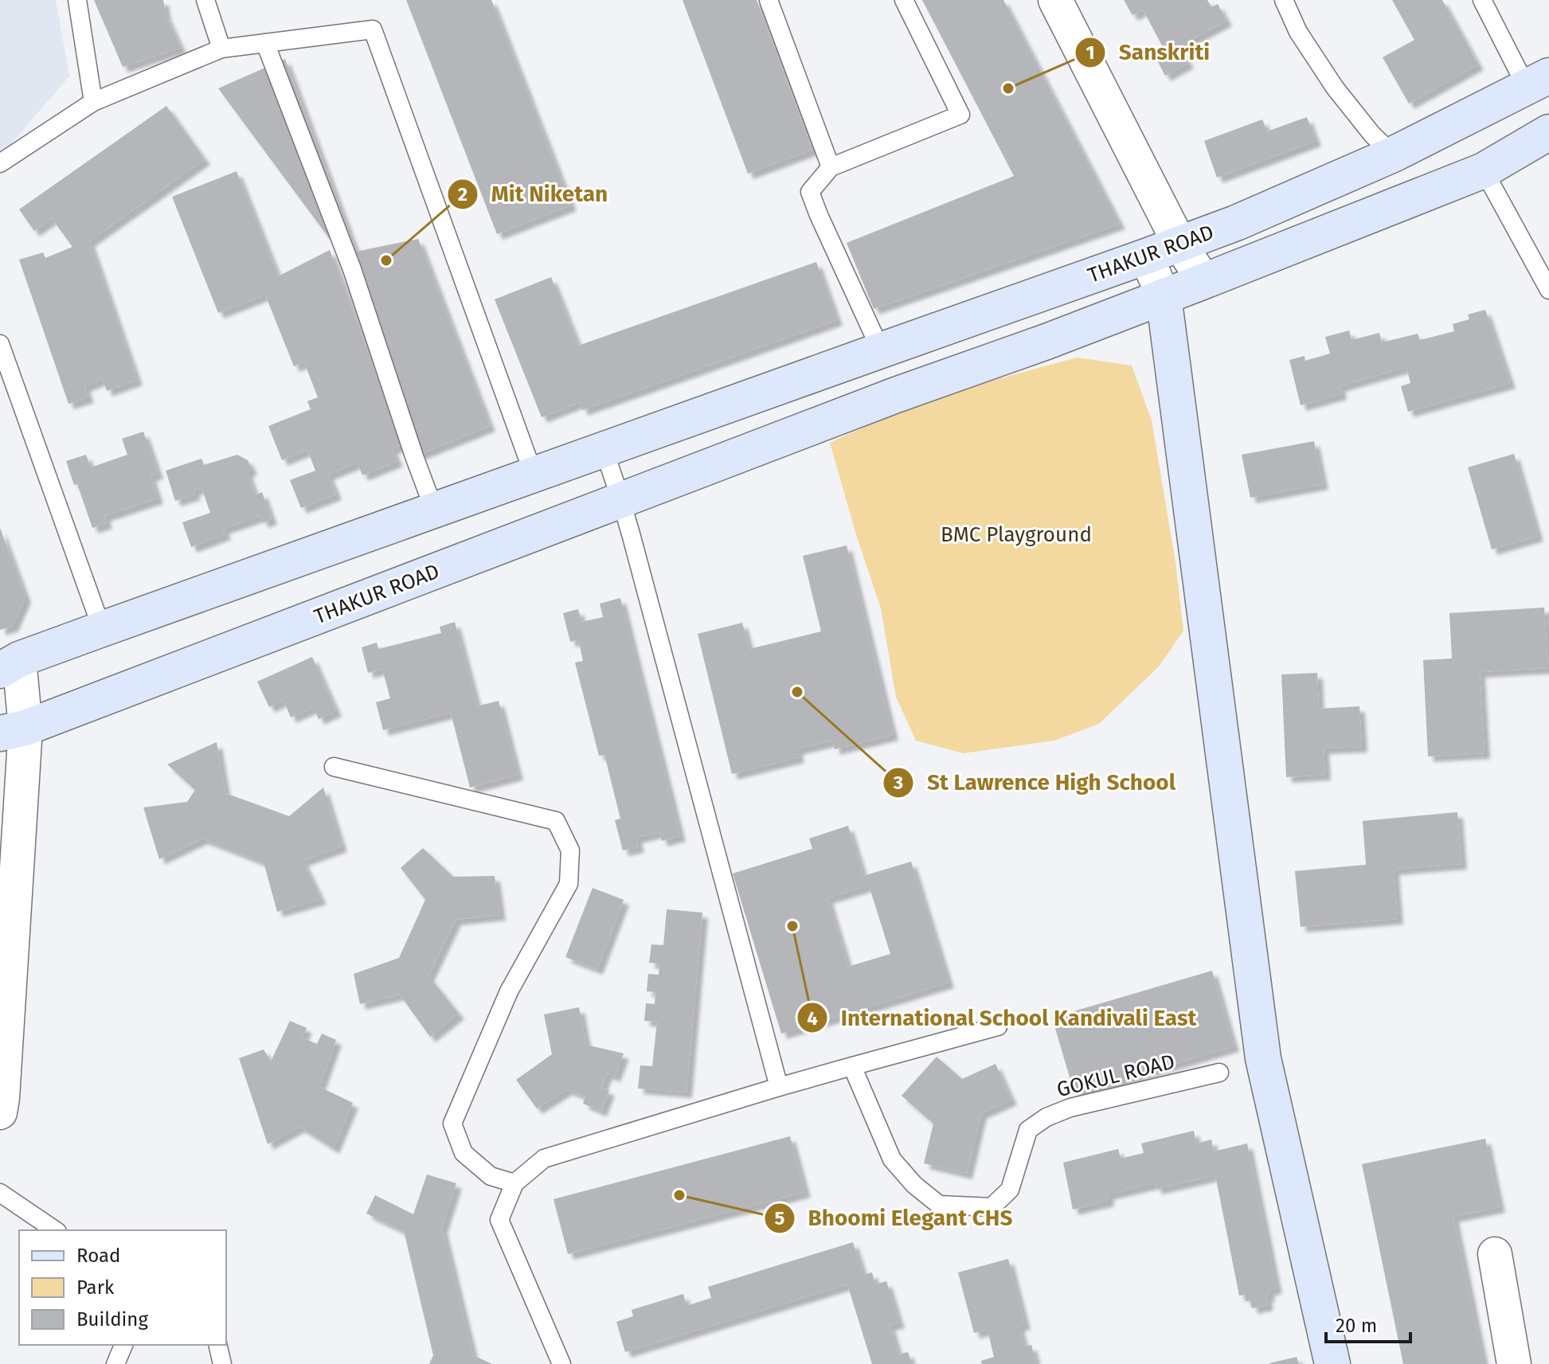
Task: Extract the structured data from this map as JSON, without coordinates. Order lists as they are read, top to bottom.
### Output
{
  "streets": {
    "street": ["THAKUR ROAD"],
    "lane": ["GOKUL ROAD"]
  },
  "parks": ["BMC Playground"],
  "places": [
    "Sanskriti",
    "Mit Niketan",
    "St Lawrence High School",
    "International School Kandivali East",
    "Bhoomi Elegant CHS"
  ],
  "legend": ["Road", "Park", "Building"],
  "scale_bar": "20 m"
}
